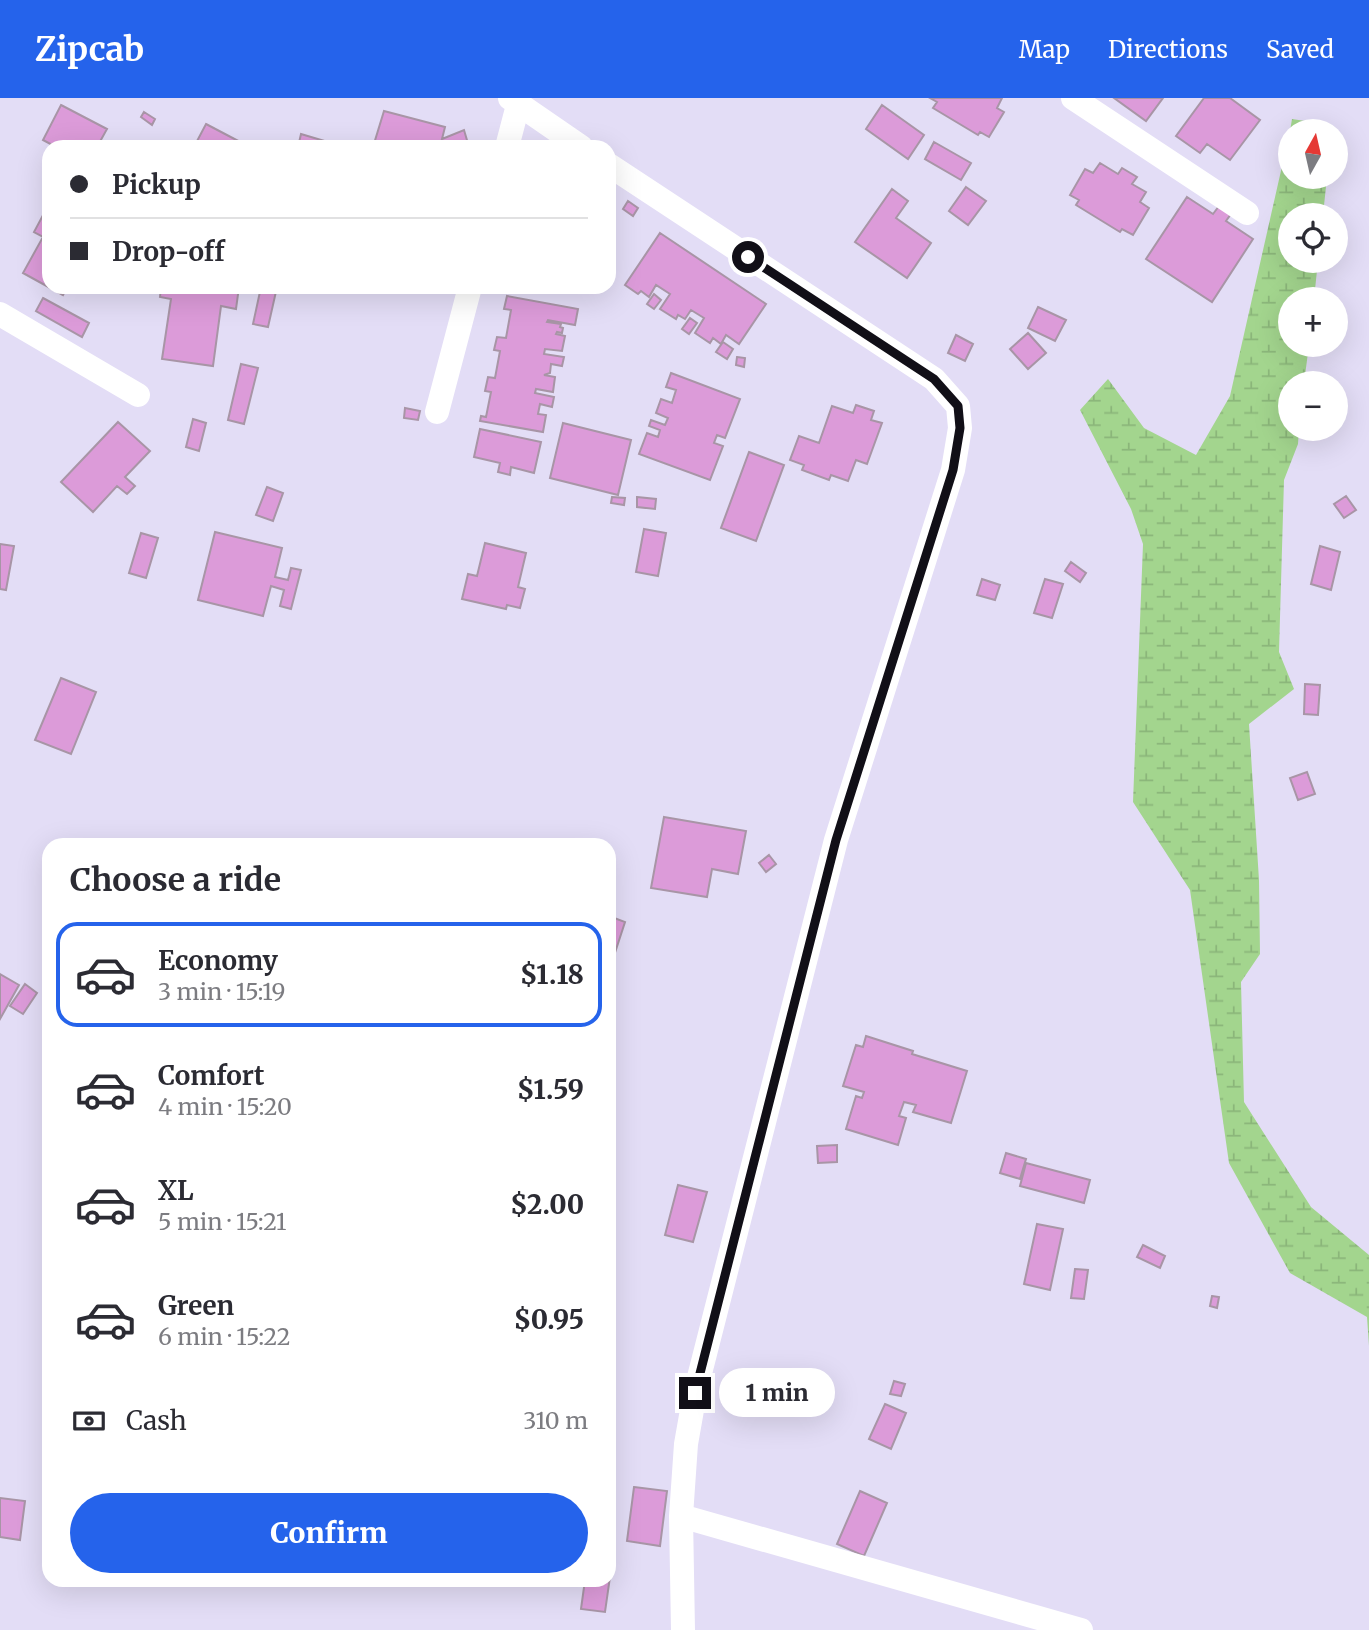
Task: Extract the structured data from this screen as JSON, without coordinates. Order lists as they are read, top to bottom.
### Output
{
  "north": "top",
  "page": {
    "header": "Zipcab",
    "nav": ["Map", "Directions", "Saved"],
    "map_buttons": ["+", "−"],
    "banner": ["Pickup", "Drop-off"],
    "heading": "Choose a ride",
    "list": [
      {
        "name": "Economy",
        "note": "3 min · 15:19",
        "value": "$1.18"
      },
      {
        "name": "Comfort",
        "note": "4 min · 15:20",
        "value": "$1.59"
      },
      {
        "name": "XL",
        "note": "5 min · 15:21",
        "value": "$2.00"
      },
      {
        "name": "Green",
        "note": "6 min · 15:22",
        "value": "$0.95"
      }
    ],
    "bubble": "1 min",
    "pay": ["Cash", "310 m"],
    "buttons": "Confirm"
  }
}
